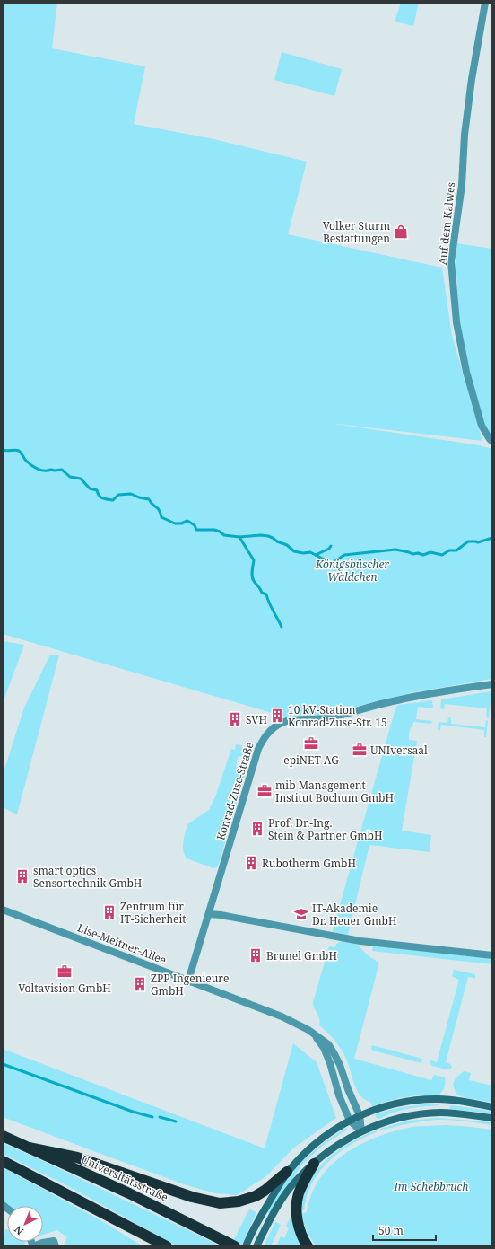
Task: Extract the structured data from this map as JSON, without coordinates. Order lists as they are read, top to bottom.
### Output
{
  "streets": {
    "highway": ["Universitätsstraße"],
    "street": ["Auf dem Kalwes", "Konrad-Zuse-Straße", "Lise-Meitner-Allee"]
  },
  "crossings": [
    ["Konrad-Zuse-Straße", "Lise-Meitner-Allee"]
  ],
  "parks": ["Königsbüscher Wäldchen", "Im Schebbruch"],
  "places": {
    "shop": ["Volker Sturm Bestattungen"],
    "building": [
      "10 kV-Station Konrad-Zuse-Str. 15",
      "SVH",
      "Prof. Dr.-Ing. Stein & Partner GmbH",
      "Rubotherm GmbH",
      "smart optics Sensortechnik GmbH",
      "Zentrum für IT-Sicherheit",
      "Brunel GmbH",
      "ZPP Ingenieure GmbH"
    ],
    "office": [
      "epiNET AG",
      "UNIversaal",
      "mib Management Institut Bochum GmbH",
      "Voltavision GmbH"
    ],
    "school or university": ["IT-Akademie Dr. Heuer GmbH"]
  },
  "scale_bar": "50 m",
  "north": "bottom left"
}
